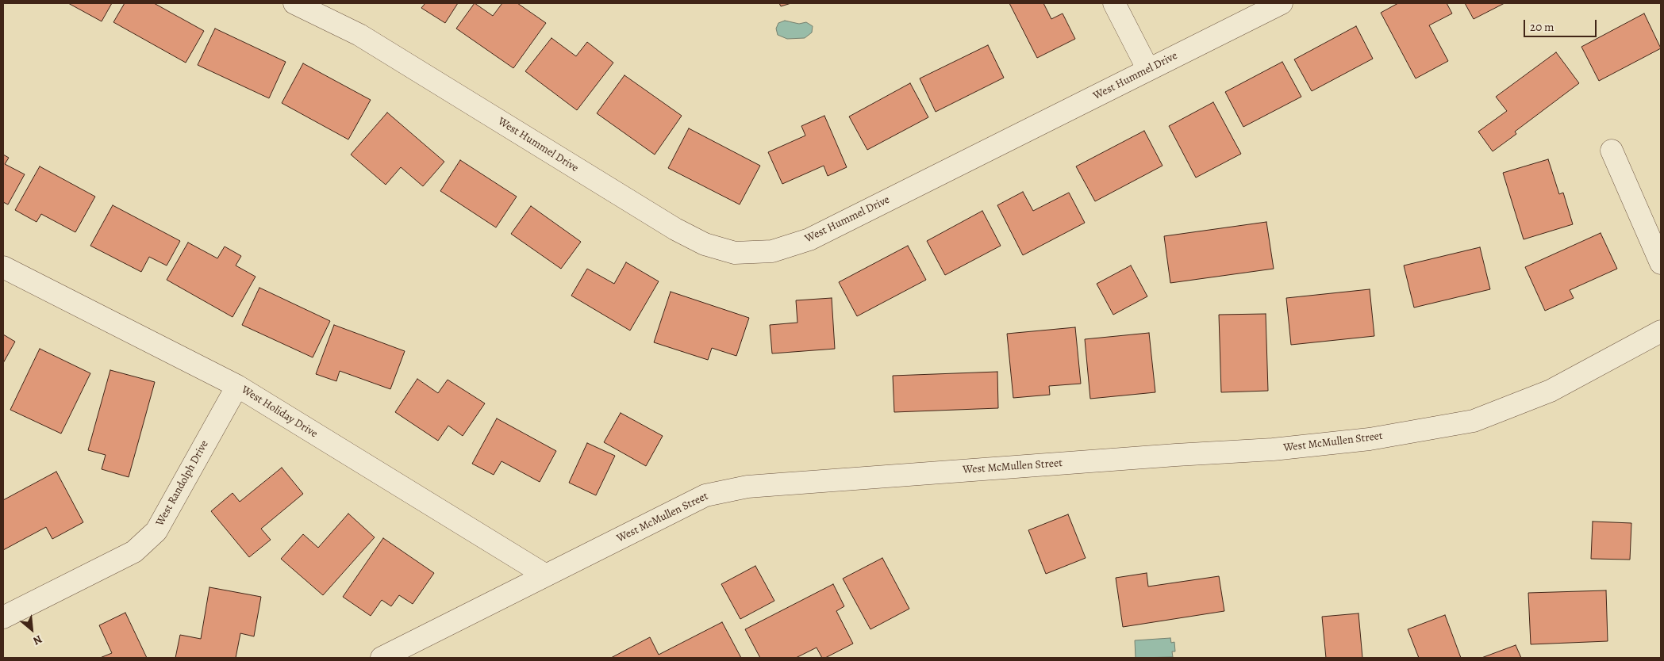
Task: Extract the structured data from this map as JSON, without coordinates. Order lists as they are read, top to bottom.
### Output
{
  "streets": {
    "street": [
      "West Hummel Drive",
      "West Holiday Drive",
      "West McMullen Street",
      "West Randolph Drive"
    ]
  },
  "crossings": [
    ["West Holiday Drive", "West McMullen Street"],
    ["West Holiday Drive", "West Randolph Drive"]
  ],
  "scale_bar": "20 m",
  "north": "bottom right"
}
